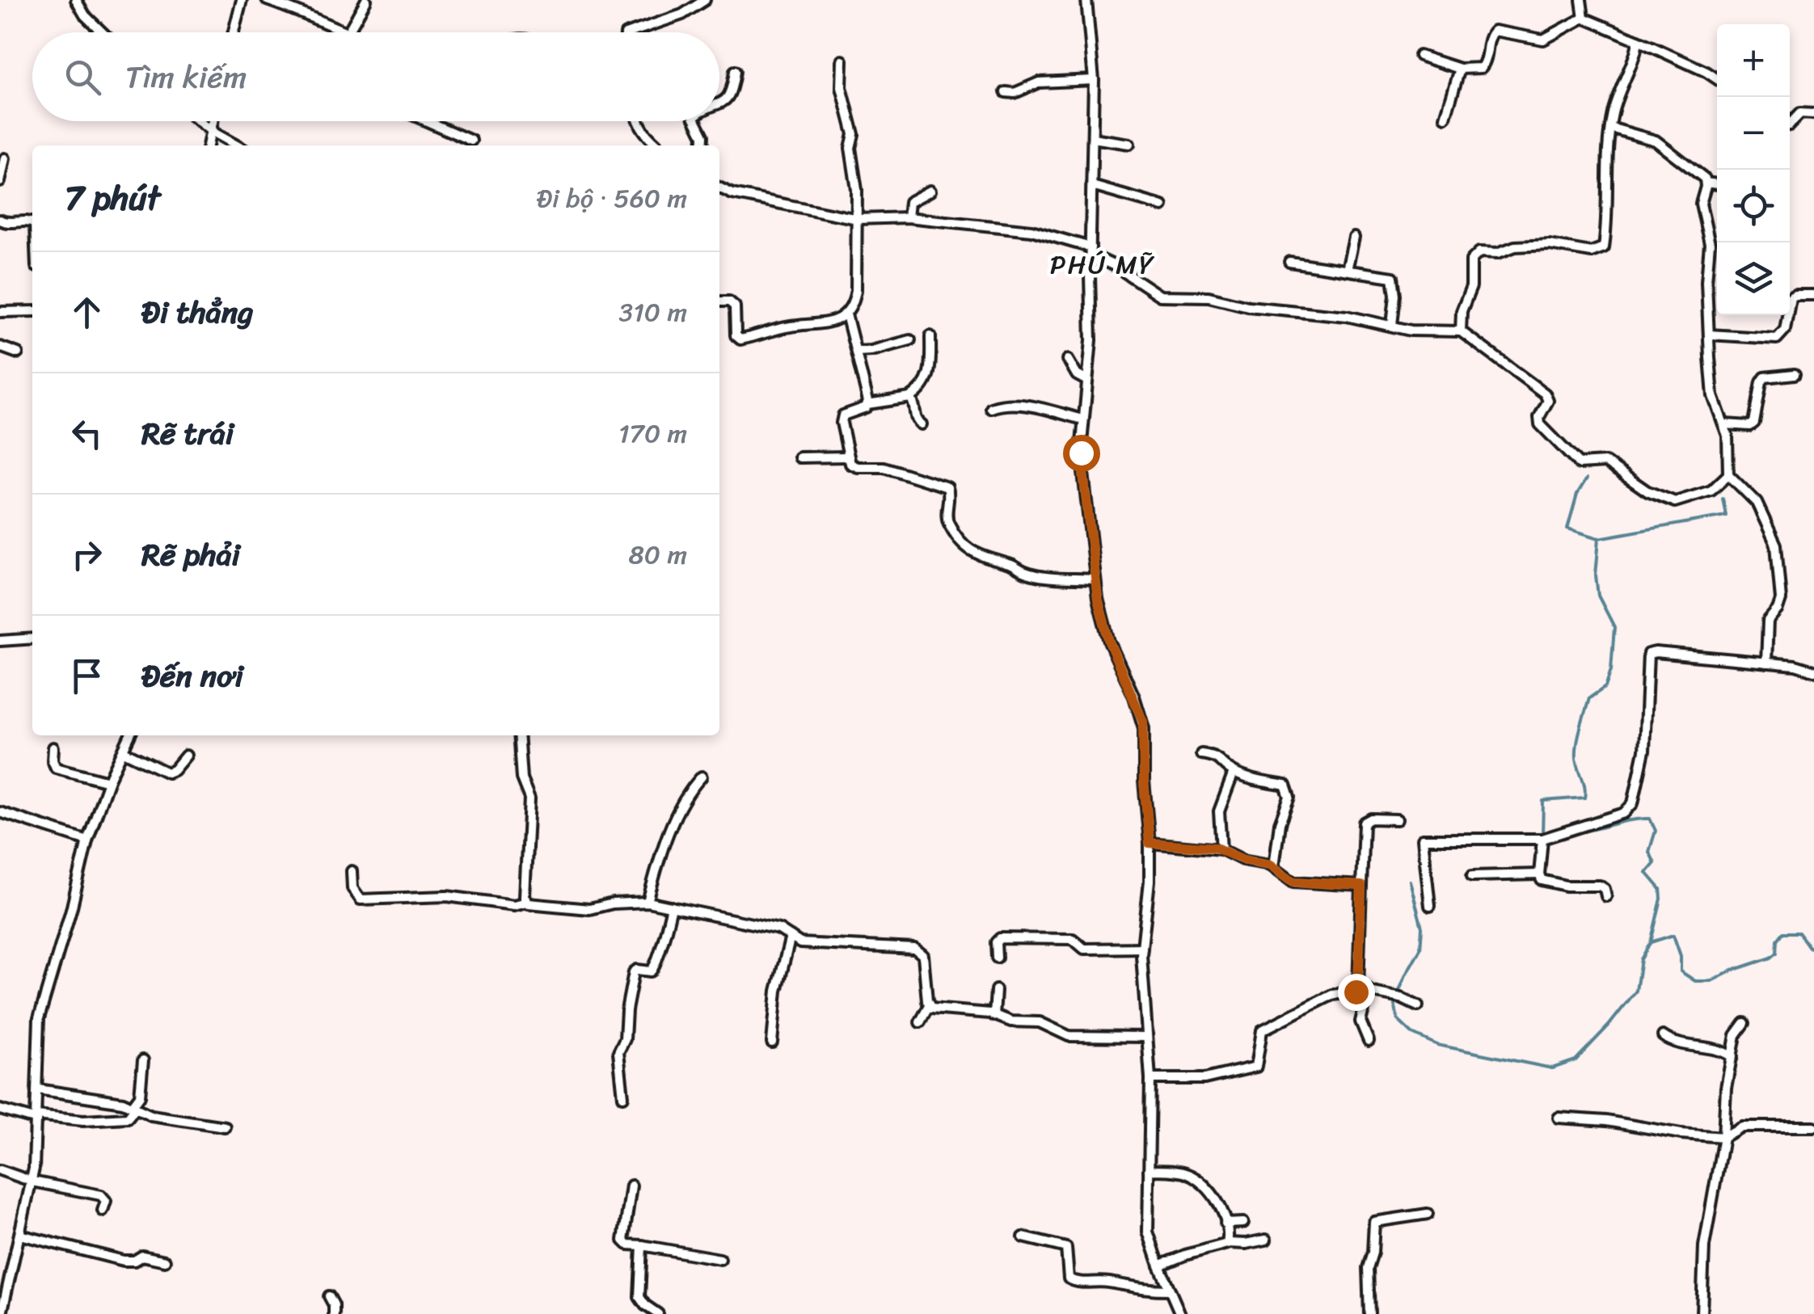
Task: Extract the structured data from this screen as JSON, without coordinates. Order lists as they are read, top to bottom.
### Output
{
  "districts": ["PHÚ MỸ"],
  "page": {
    "map_buttons": ["+", "−"],
    "search": "Tìm kiếm",
    "heading": ["7 phút", "Đi bộ · 560 m"],
    "list": [
      ["Đi thẳng", "310 m"],
      ["Rẽ trái", "170 m"],
      ["Rẽ phải", "80 m"],
      "Đến nơi"
    ]
  }
}
